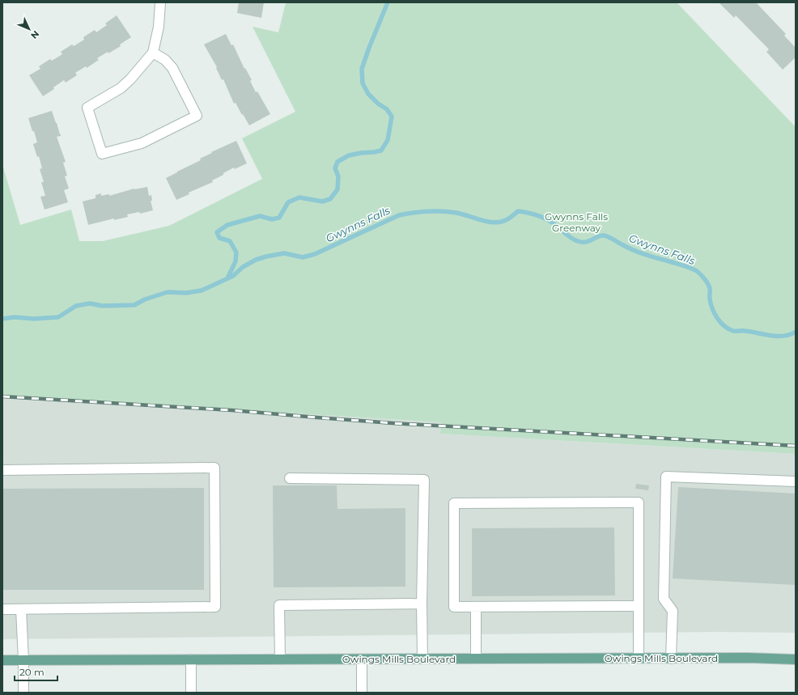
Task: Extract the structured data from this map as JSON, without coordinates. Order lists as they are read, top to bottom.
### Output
{
  "streets": {
    "main road": ["Owings Mills Boulevard"]
  },
  "water": ["Gwynns Falls"],
  "parks": ["Gwynns Falls Greenway"],
  "scale_bar": "20 m",
  "north": "bottom right"
}
